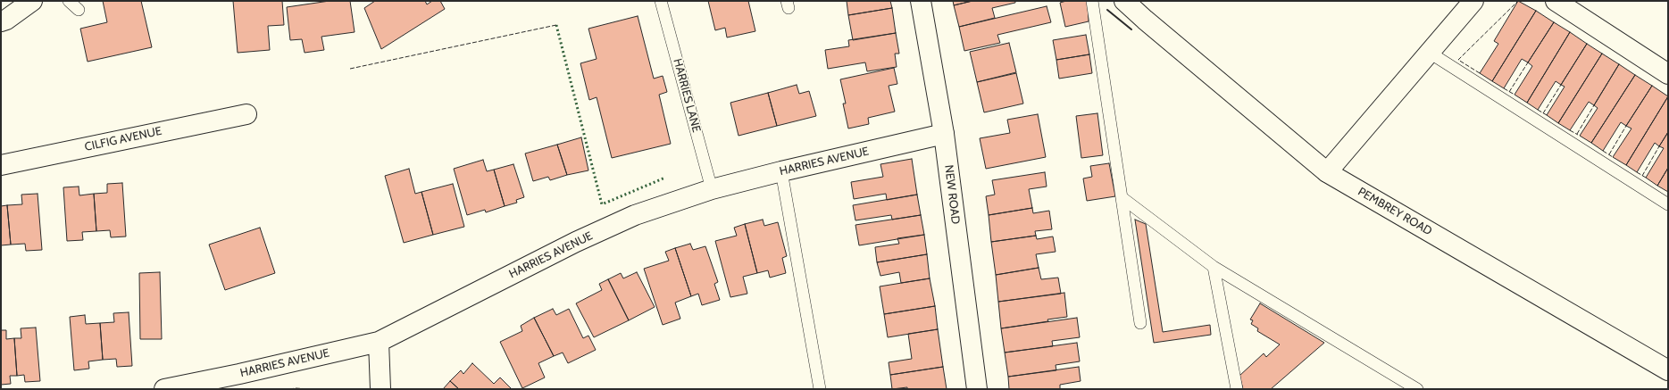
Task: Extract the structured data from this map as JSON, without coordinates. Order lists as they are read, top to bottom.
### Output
{
  "streets": {
    "street": [
      "CILFIG AVENUE",
      "HARRIES AVENUE",
      "NEW ROAD",
      "PEMBREY ROAD"
    ],
    "lane": ["HARRIES LANE"]
  },
  "crossings": [
    ["HARRIES LANE", "HARRIES AVENUE"],
    ["HARRIES AVENUE", "NEW ROAD"]
  ]
}
